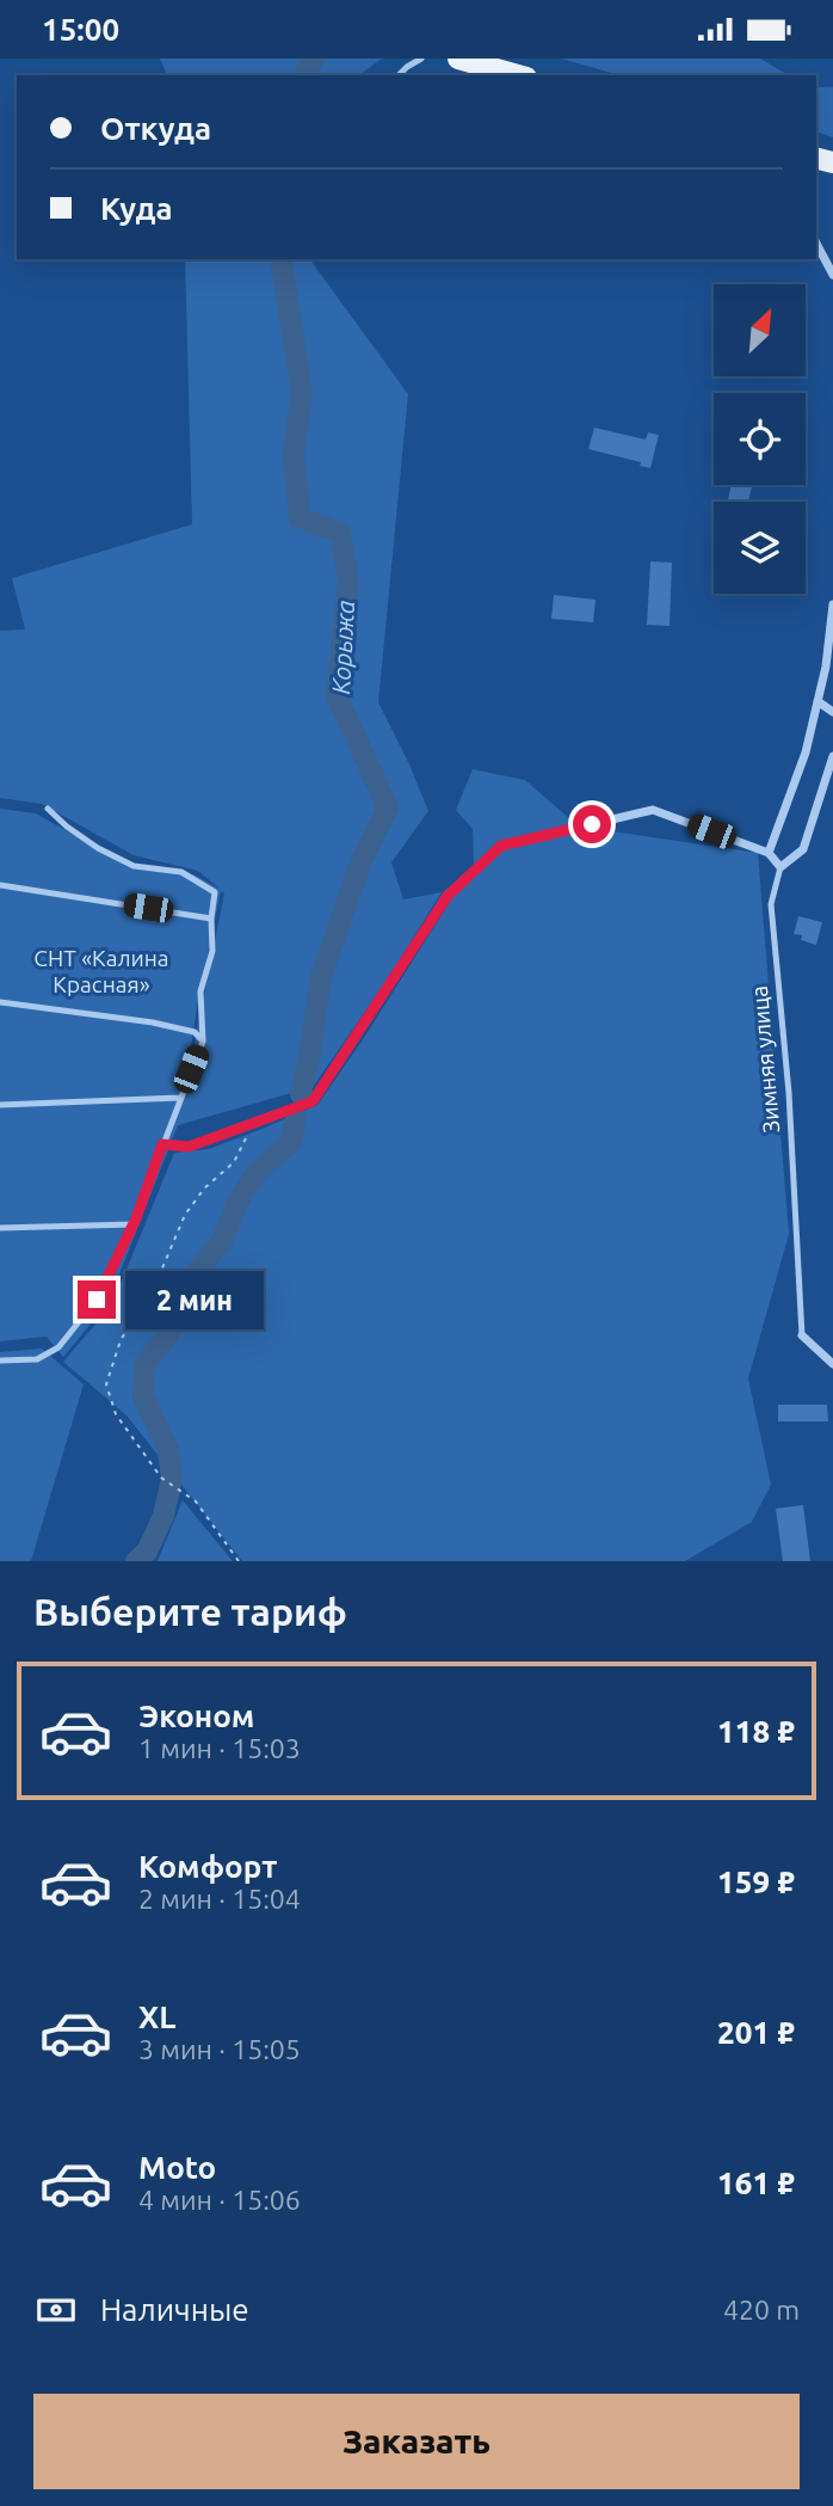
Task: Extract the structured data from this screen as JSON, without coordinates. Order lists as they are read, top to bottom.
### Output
{
  "streets": {
    "street": ["Зимняя улица"]
  },
  "water": ["Корыжа"],
  "parks": ["СНТ «Калина Красная»"],
  "north": "top right",
  "page": {
    "status": "15:00",
    "banner": ["Откуда", "Куда"],
    "bubble": "2 мин",
    "heading": "Выберите тариф",
    "list": [
      {
        "name": "Эконом",
        "note": "1 мин · 15:03",
        "value": "118 ₽"
      },
      {
        "name": "Комфорт",
        "note": "2 мин · 15:04",
        "value": "159 ₽"
      },
      {
        "name": "XL",
        "note": "3 мин · 15:05",
        "value": "201 ₽"
      },
      {
        "name": "Moto",
        "note": "4 мин · 15:06",
        "value": "161 ₽"
      }
    ],
    "pay": ["Наличные", "420 m"],
    "buttons": "Заказать"
  }
}
